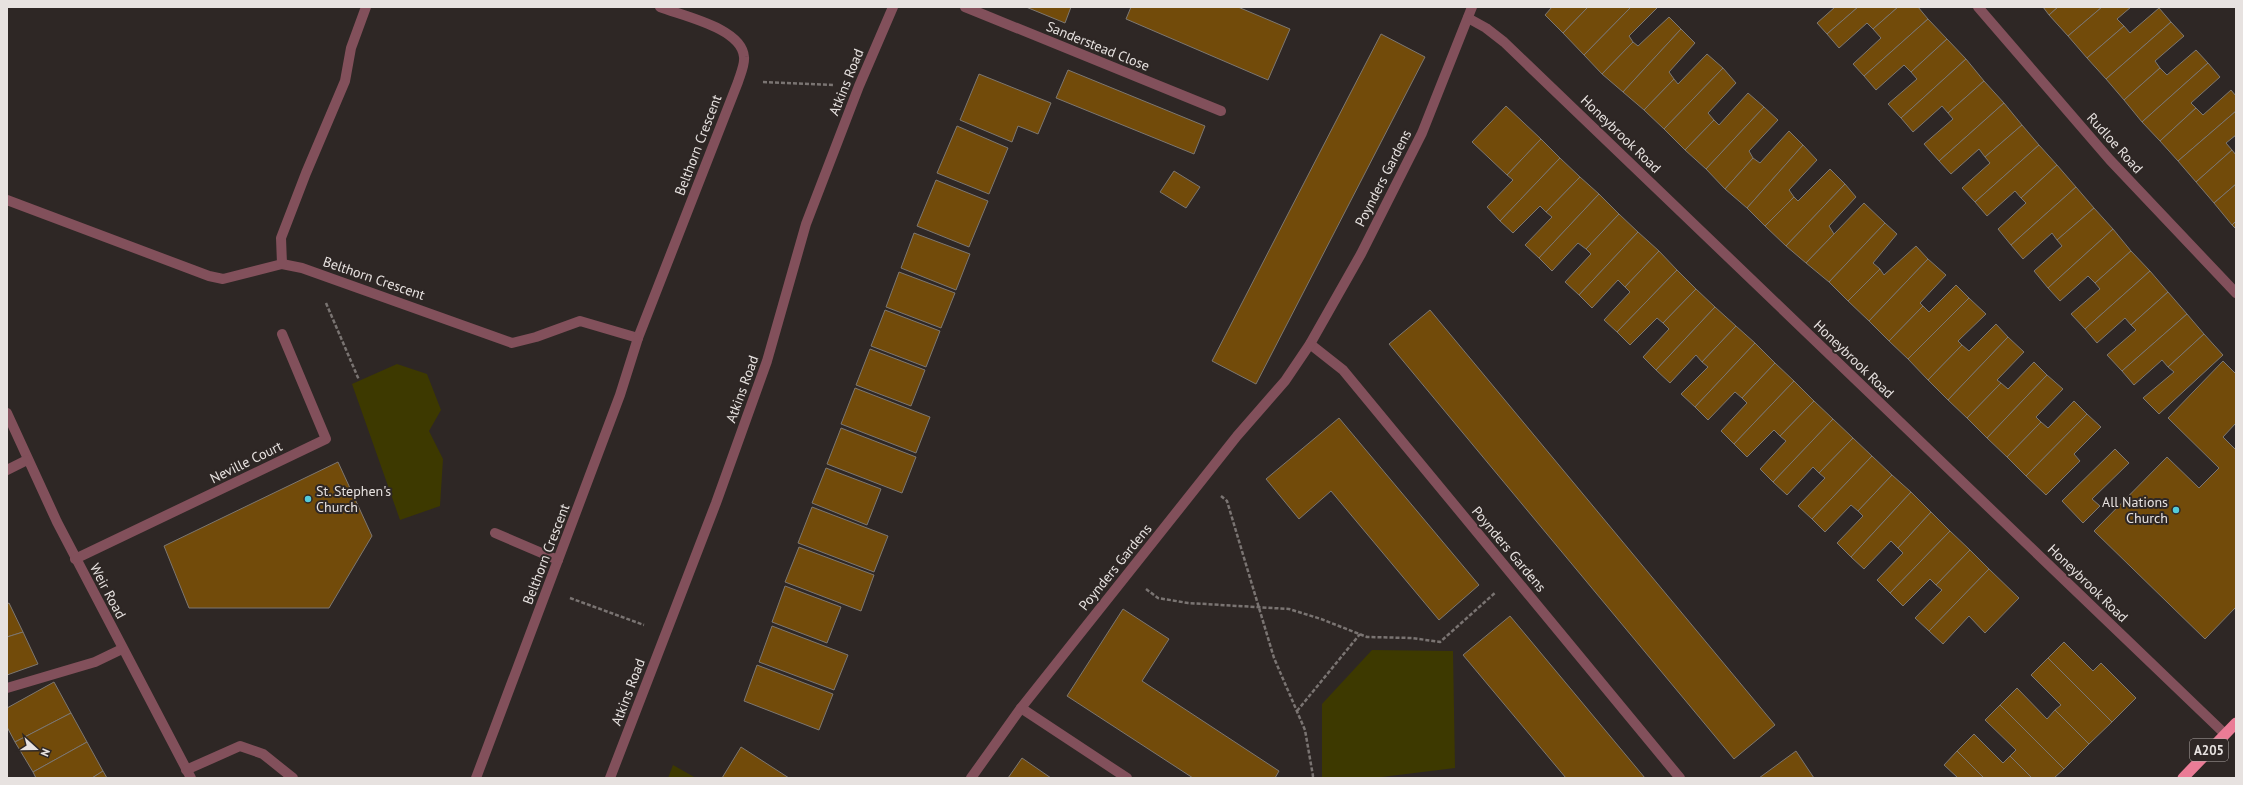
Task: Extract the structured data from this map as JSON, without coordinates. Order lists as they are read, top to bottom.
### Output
{
  "streets": {
    "highway": ["A205"],
    "street": [
      "Sanderstead Close",
      "Atkins Road",
      "Honeybrook Road",
      "Rudloe Road",
      "Belthorn Crescent",
      "Poynders Gardens",
      "Neville Court",
      "Weir Road"
    ]
  },
  "crossings": [
    ["Honeybrook Road", "Poynders Gardens"],
    ["Honeybrook Road", "A205"],
    ["Neville Court", "Weir Road"]
  ],
  "places": ["St. Stephen's Church", "All Nations Church"],
  "north": "right"
}
